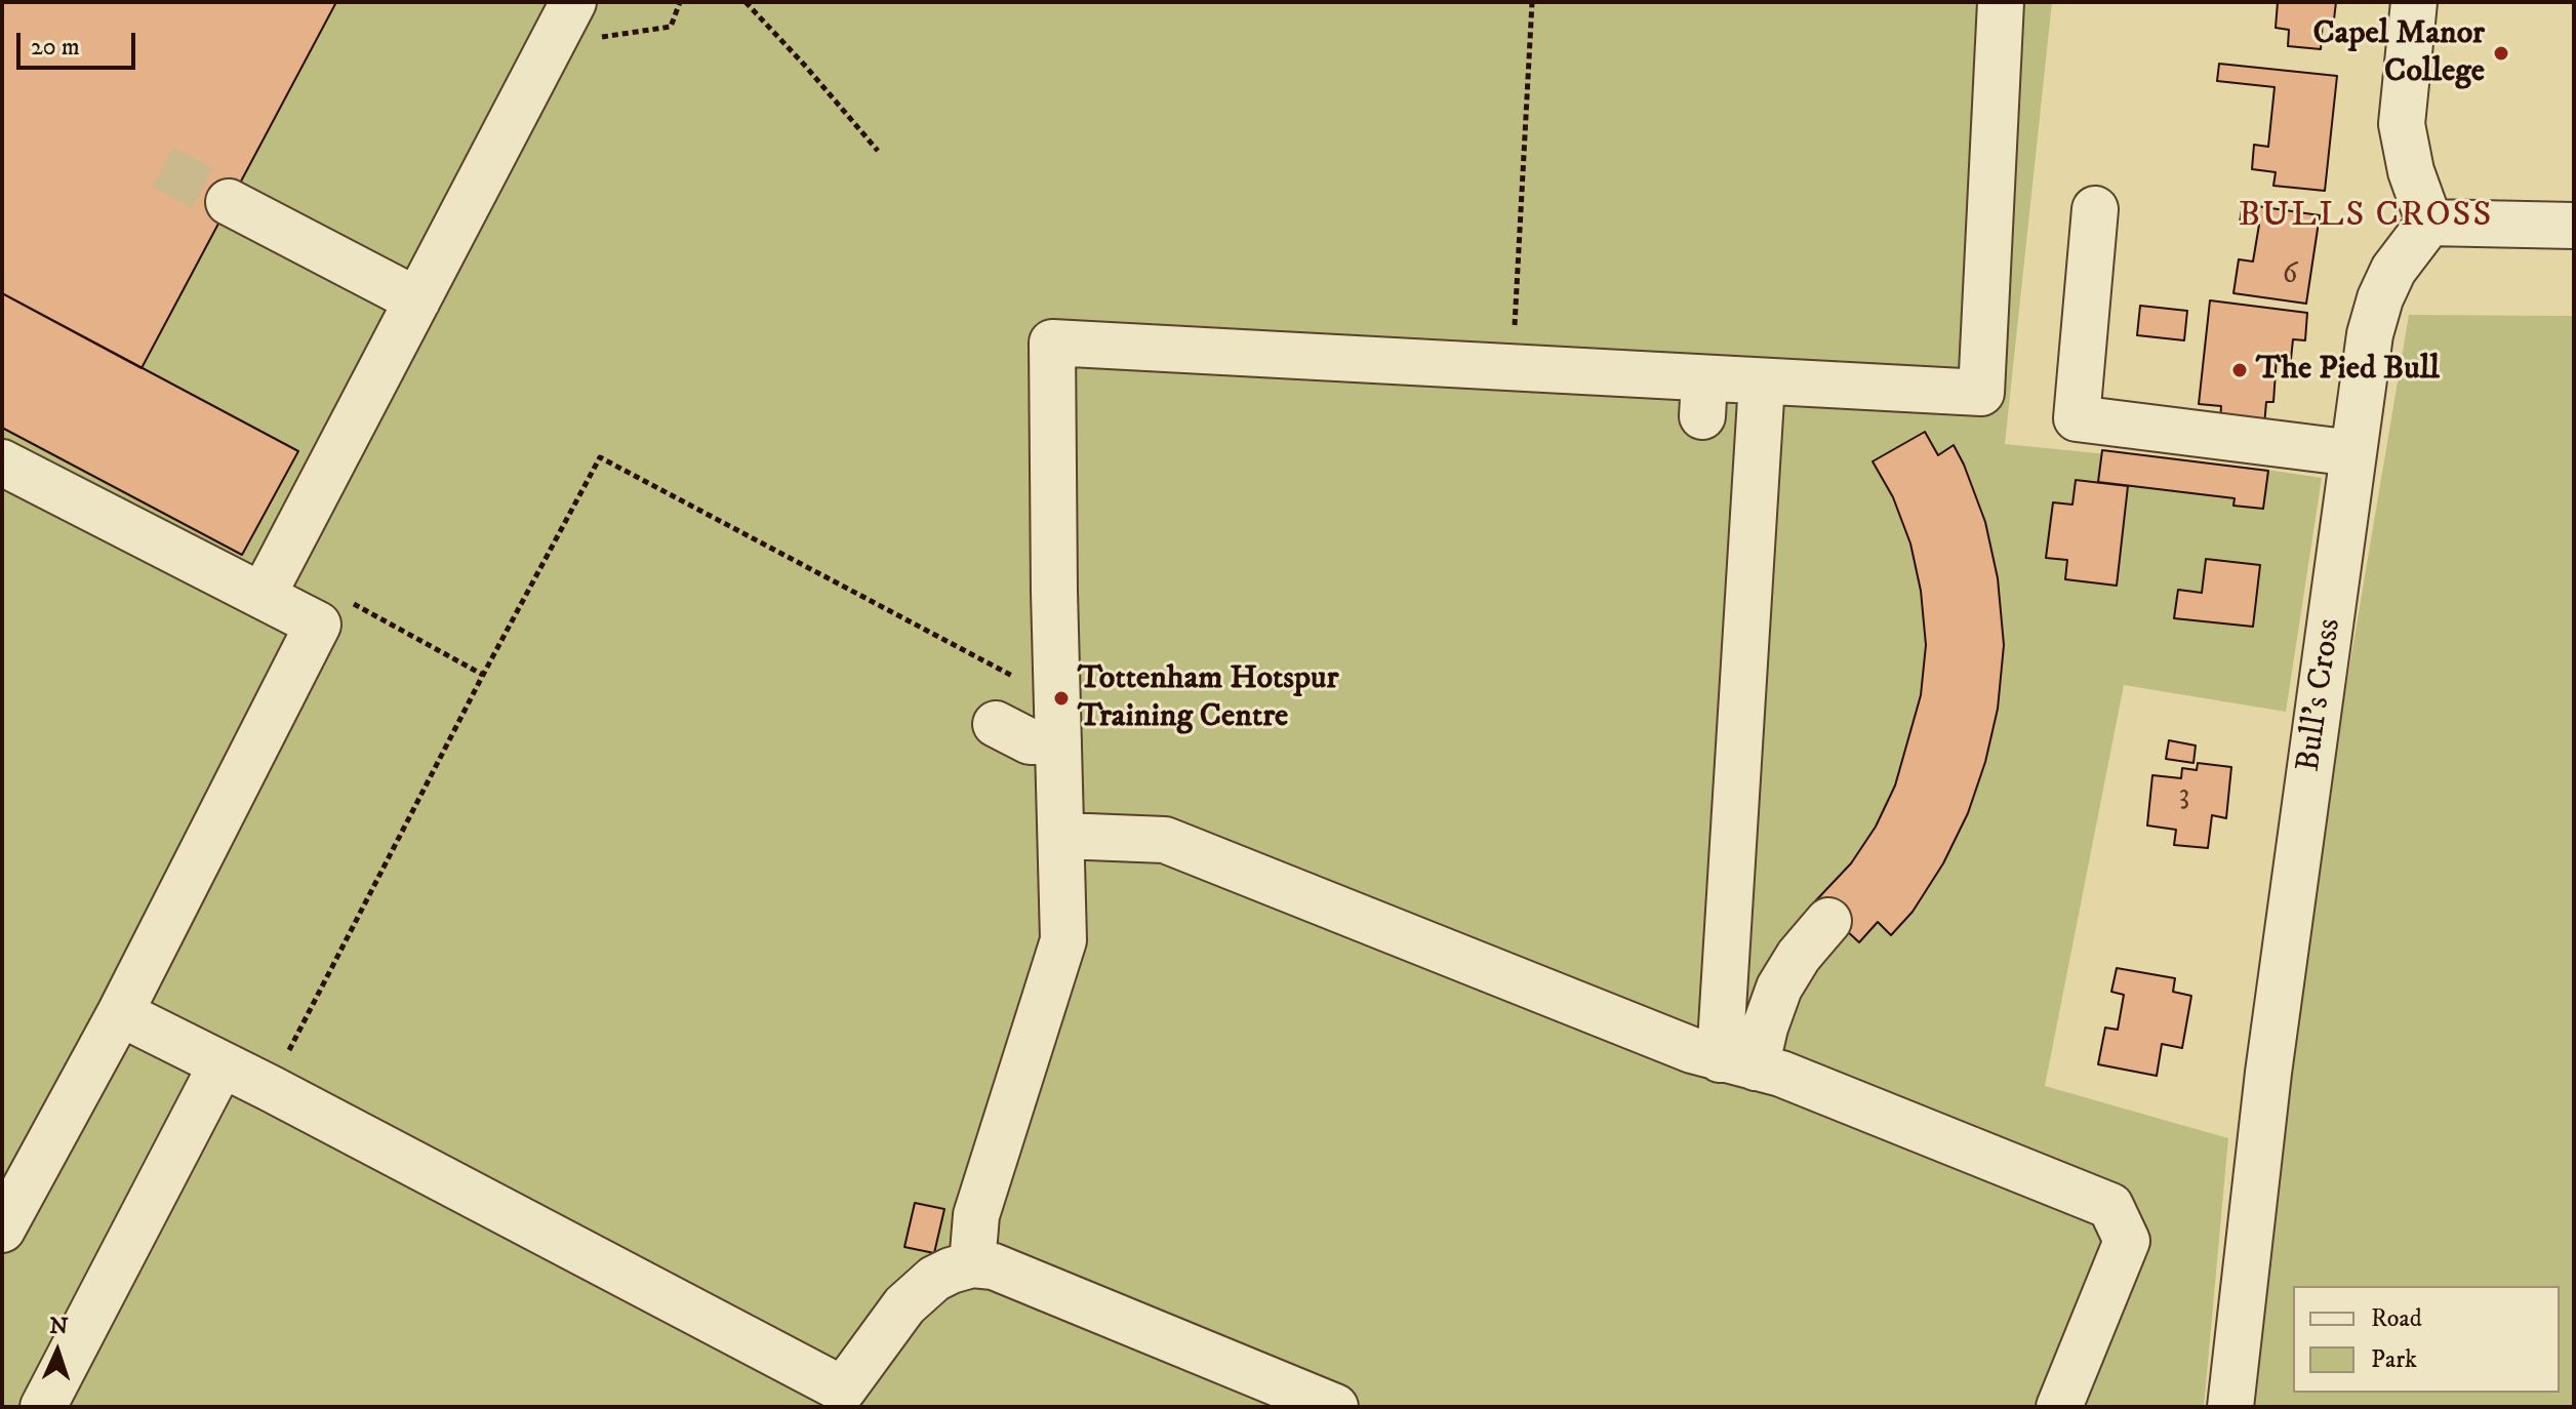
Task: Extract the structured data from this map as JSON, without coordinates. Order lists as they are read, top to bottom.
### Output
{
  "streets": {
    "street": ["Bull's Cross"]
  },
  "districts": ["BULLS CROSS"],
  "places": ["Capel Manor College", "The Pied Bull", "Tottenham Hotspur Training Centre"],
  "house_numbers": ["6", "3"],
  "legend": ["Road", "Park"],
  "scale_bar": "20 m",
  "north": "top"
}
